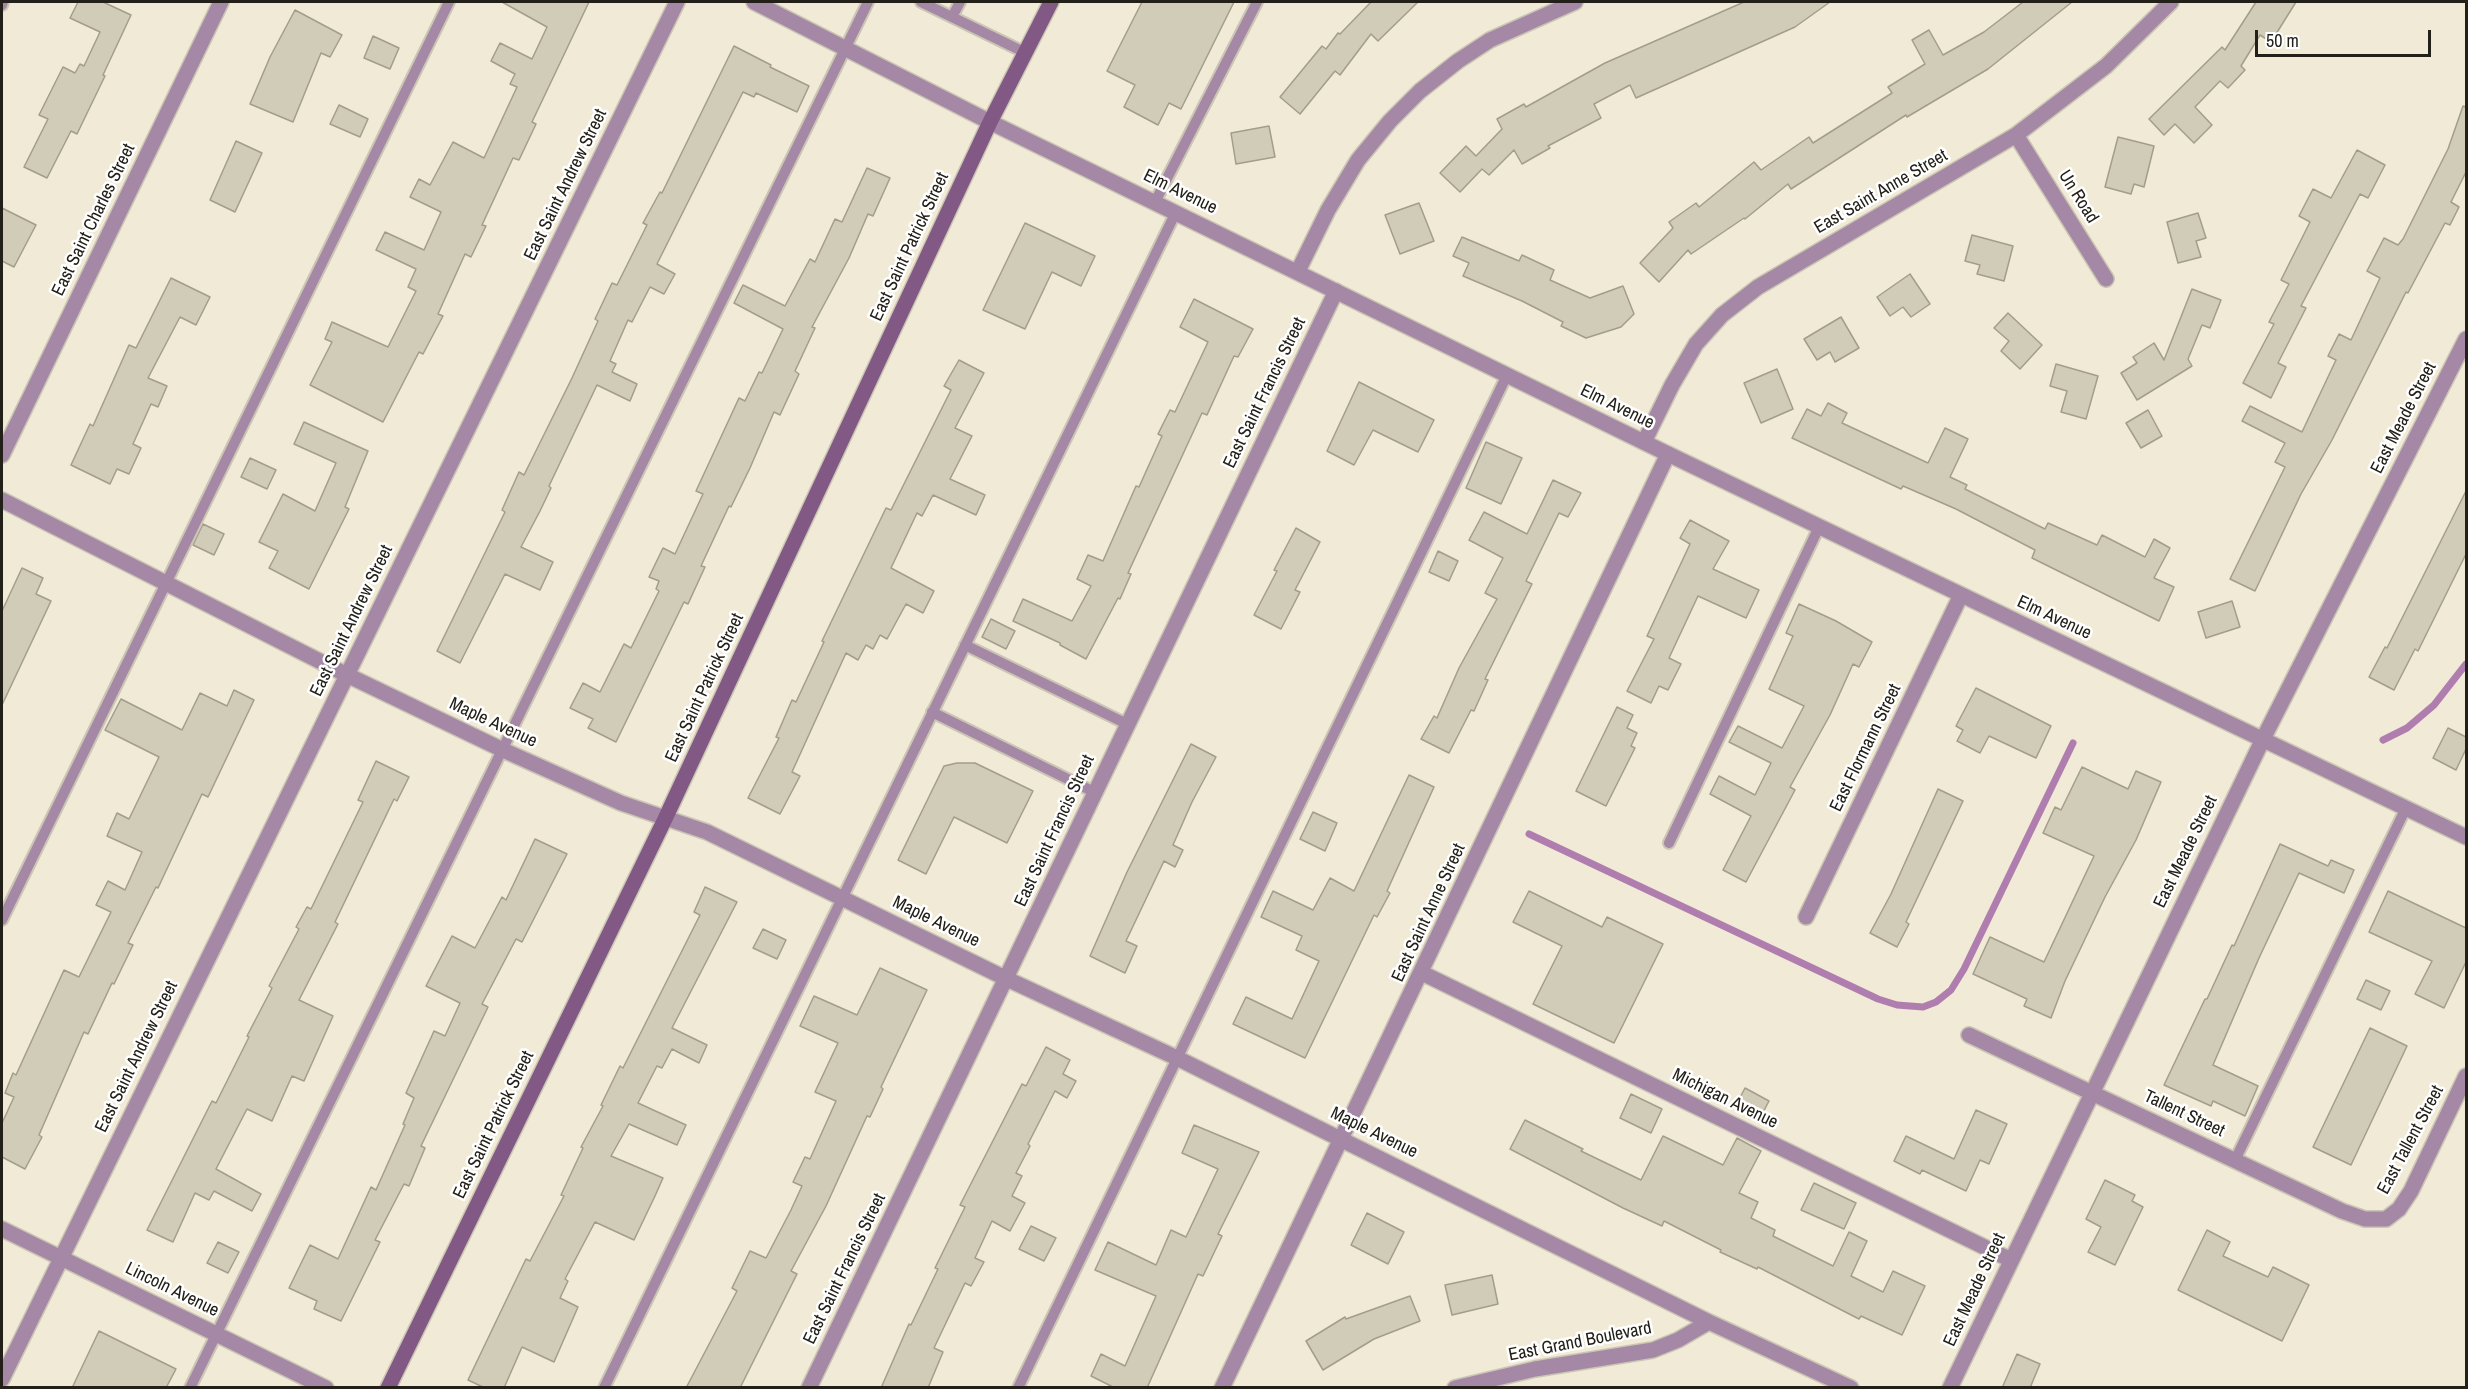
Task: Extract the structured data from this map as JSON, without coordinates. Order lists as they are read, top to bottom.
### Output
{
  "streets": {
    "main road": ["East Saint Patrick Street"],
    "street": [
      "East Saint Andrew Street",
      "Elm Avenue",
      "East Saint Anne Street",
      "Un Road",
      "East Saint Charles Street",
      "East Saint Francis Street",
      "East Meade Street",
      "Maple Avenue",
      "East Flormann Street",
      "Michigan Avenue",
      "Tallent Street",
      "East Tallent Street",
      "Lincoln Avenue",
      "East Grand Boulevard"
    ]
  },
  "crossings": [
    ["East Saint Andrew Street", "Maple Avenue"],
    ["East Saint Andrew Street", "Lincoln Avenue"],
    ["Elm Avenue", "East Saint Anne Street"],
    ["Elm Avenue", "East Saint Patrick Street"],
    ["Elm Avenue", "East Saint Francis Street"],
    ["Elm Avenue", "East Meade Street"],
    ["Elm Avenue", "East Flormann Street"],
    ["East Saint Anne Street", "Un Road"],
    ["East Saint Anne Street", "Maple Avenue"],
    ["East Saint Anne Street", "Michigan Avenue"],
    ["East Saint Patrick Street", "Maple Avenue"],
    ["East Saint Francis Street", "Maple Avenue"],
    ["East Meade Street", "Michigan Avenue"],
    ["East Meade Street", "Tallent Street"],
    ["Maple Avenue", "East Grand Boulevard"],
    ["Tallent Street", "East Tallent Street"]
  ],
  "scale_bar": "50 m"
}
